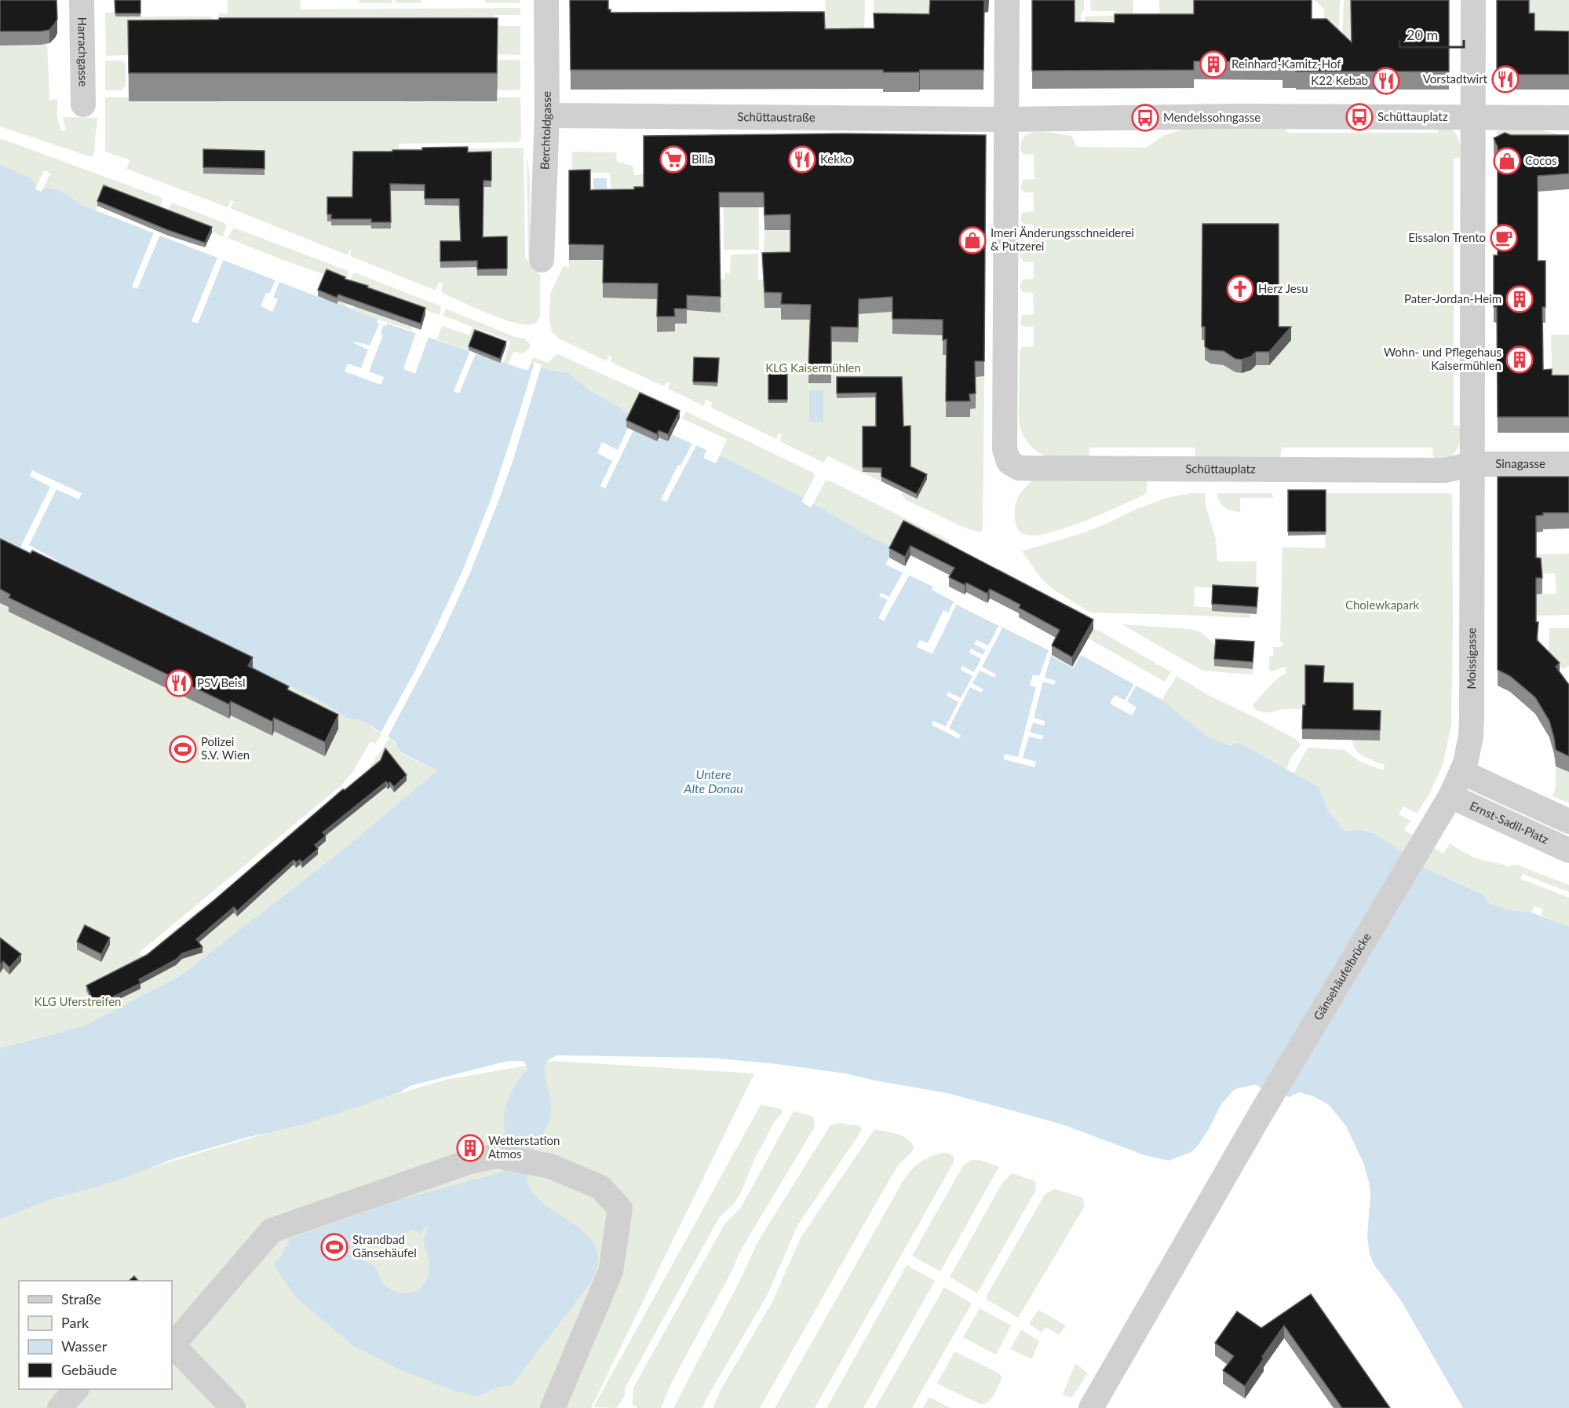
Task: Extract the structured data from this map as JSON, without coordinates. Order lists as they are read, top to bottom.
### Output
{
  "streets": {
    "street": [
      "Harrachgasse",
      "Schüttaustraße",
      "Berchtoldgasse",
      "Sinagasse",
      "Schüttauplatz",
      "Moissigasse",
      "Ernst-Sadil-Platz",
      "Gänsehäufelbrücke"
    ]
  },
  "crossings": [
    ["Schüttaustraße", "Berchtoldgasse"],
    ["Schüttaustraße", "Schüttauplatz"],
    ["Sinagasse", "Schüttauplatz"],
    ["Sinagasse", "Moissigasse"],
    ["Schüttauplatz", "Moissigasse"],
    ["Moissigasse", "Ernst-Sadil-Platz"],
    ["Moissigasse", "Gänsehäufelbrücke"]
  ],
  "water": ["Untere Alte Donau"],
  "parks": ["KLG Kaisermühlen", "Cholewkapark", "KLG Uferstreifen"],
  "places": {
    "building": [
      "Reinhard-Kamitz-Hof",
      "Pater-Jordan-Heim",
      "Wohn- und Pflegehaus Kaisermühlen",
      "Wetterstation Atmos"
    ],
    "restaurant": [
      "Vorstadtwirt",
      "K22 Kebab",
      "Kekko",
      "PSV Beisl"
    ],
    "bus stop": ["Schüttauplatz", "Mendelssohngasse"],
    "supermarket": ["Billa"],
    "shop": ["Cocos", "Imeri Änderungsschneiderei & Putzerei"],
    "cafe": ["Eissalon Trento"],
    "church": ["Herz Jesu"],
    "sports": ["Polizei S.V. Wien", "Strandbad Gänsehäufel"]
  },
  "legend": [
    "Straße",
    "Park",
    "Wasser",
    "Gebäude"
  ],
  "scale_bar": "20 m"
}
